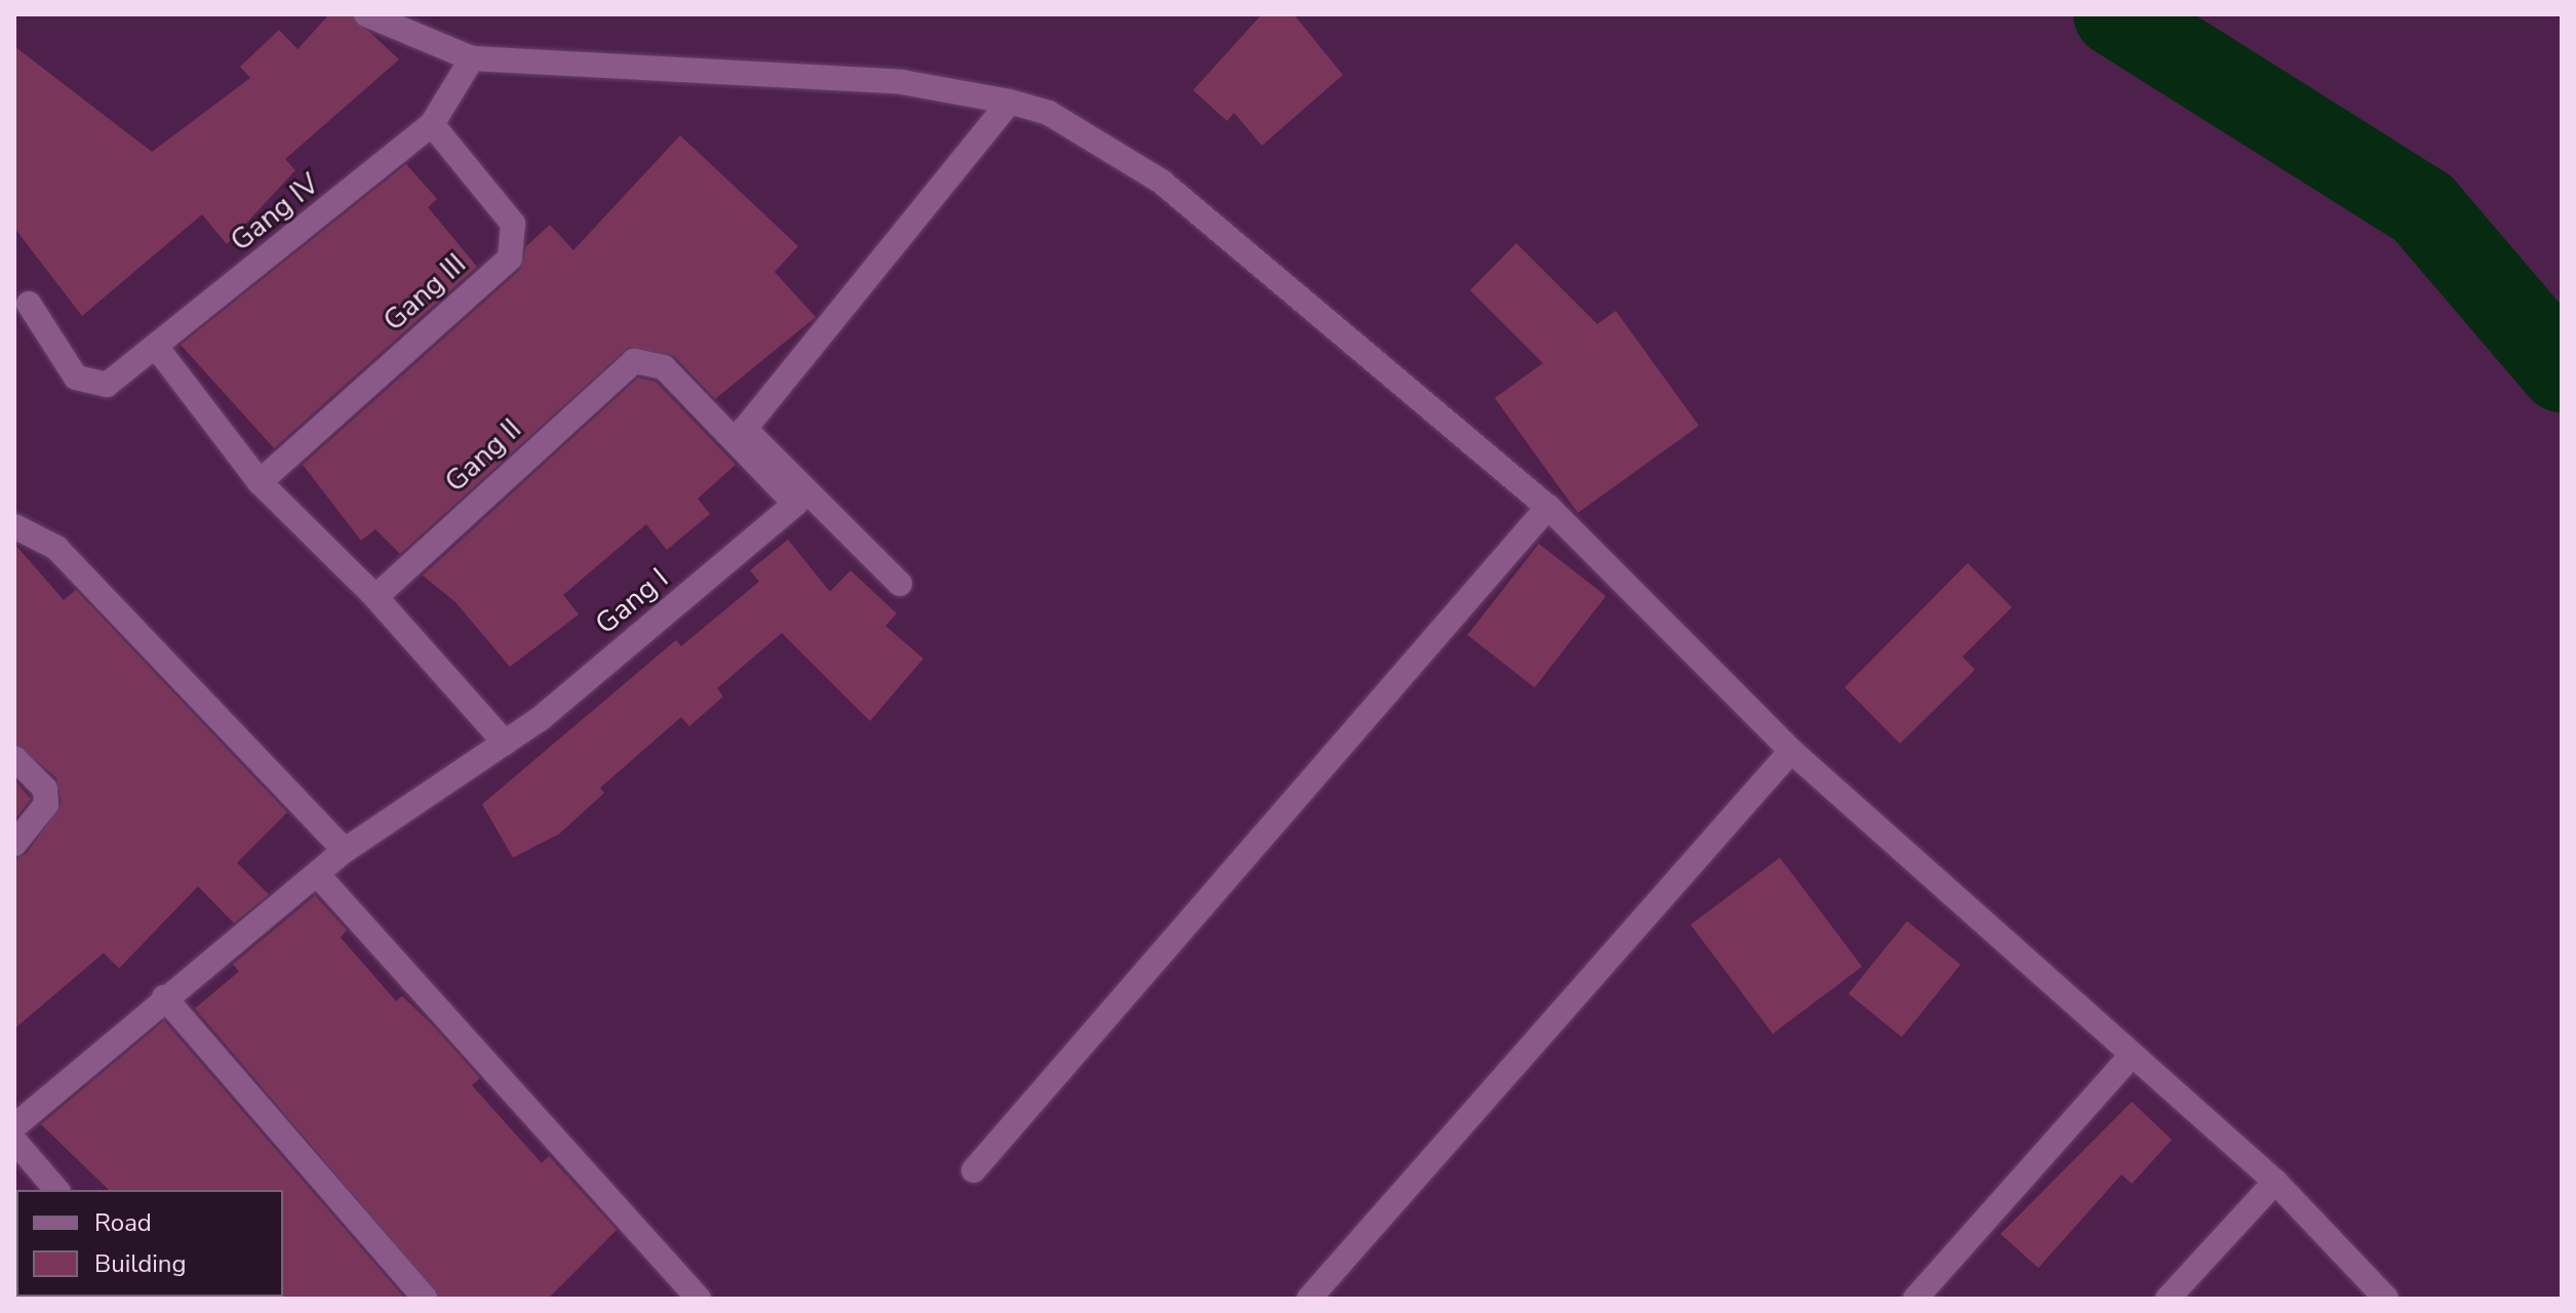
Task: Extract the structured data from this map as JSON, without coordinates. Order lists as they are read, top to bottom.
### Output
{
  "streets": {
    "street": [
      "Gang IV",
      "Gang III",
      "Gang II",
      "Gang I"
    ]
  },
  "crossings": [
    ["Gang IV", "Gang III"],
    ["Gang II", "Gang I"]
  ],
  "legend": ["Road", "Building"]
}
